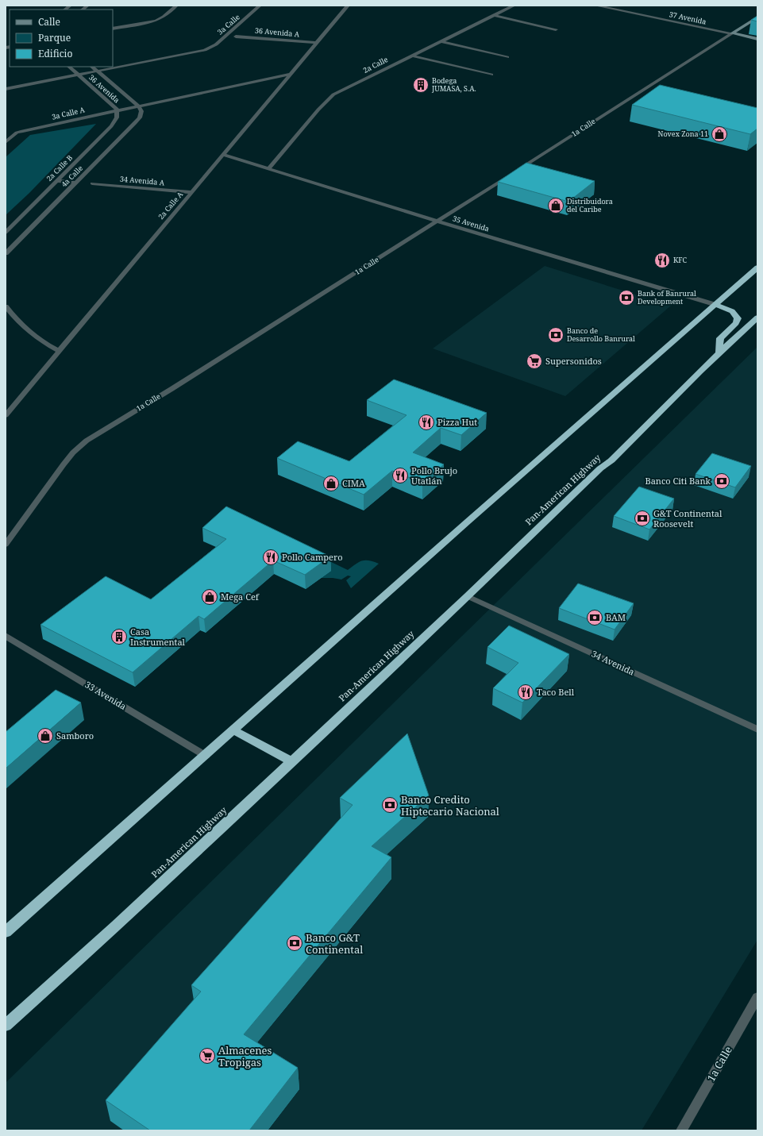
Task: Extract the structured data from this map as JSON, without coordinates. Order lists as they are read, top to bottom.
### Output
{
  "streets": {
    "highway": ["Pan-American Highway"],
    "street": [
      "37 Avenida",
      "3a Calle",
      "36 Avenida A",
      "2a Calle",
      "36 Avenida",
      "3a Calle A",
      "1a Calle",
      "2a Calle B",
      "4a Calle",
      "34 Avenida A",
      "2a Calle A",
      "35 Avenida",
      "34 Avenida",
      "33 Avenida"
    ]
  },
  "crossings": [
    ["37 Avenida", "1a Calle"],
    ["3a Calle", "36 Avenida"],
    ["36 Avenida A", "2a Calle A"],
    ["2a Calle", "35 Avenida"],
    ["36 Avenida", "3a Calle A"],
    ["36 Avenida", "2a Calle B"],
    ["36 Avenida", "4a Calle"],
    ["3a Calle A", "2a Calle B"],
    ["3a Calle A", "4a Calle"],
    ["3a Calle A", "2a Calle A"],
    ["1a Calle", "35 Avenida"],
    ["34 Avenida A", "2a Calle A"],
    ["2a Calle A", "35 Avenida"],
    ["Pan-American Highway", "34 Avenida"]
  ],
  "places": {
    "building": ["Bodega JUMASA, S.A.", "Casa Instrumental"],
    "shop": [
      "Novex Zona 11",
      "Distribuidora del Caribe",
      "CIMA",
      "Mega Cef",
      "Samboro"
    ],
    "restaurant": [
      "KFC",
      "Pizza Hut",
      "Pollo Brujo Utatlán",
      "Pollo Campero",
      "Taco Bell"
    ],
    "bank": [
      "Bank of Banrural Development",
      "Banco de Desarrollo Banrural",
      "Banco Citi Bank",
      "G&T Continental Roosevelt",
      "BAM",
      "Banco Credito Hiptecario Nacional",
      "Banco G&T Continental"
    ],
    "supermarket": ["Supersonidos", "Almacenes Tropigas"]
  },
  "legend": ["Calle", "Parque", "Edificio"]
}
